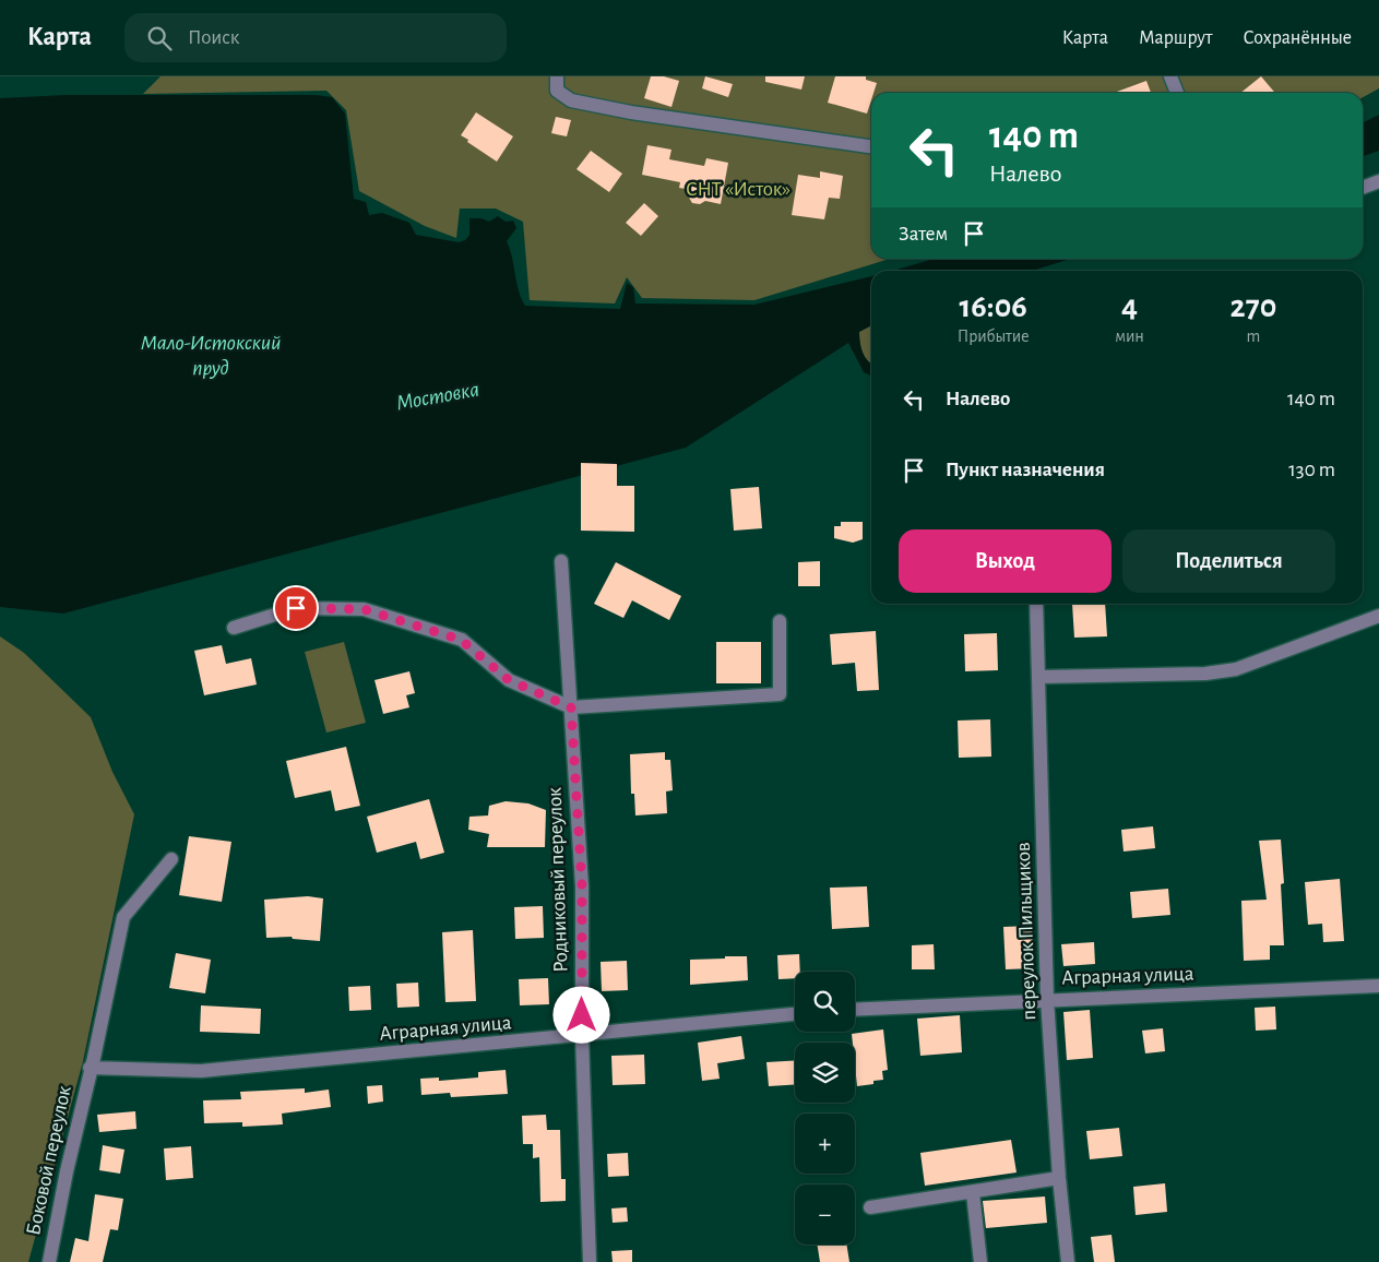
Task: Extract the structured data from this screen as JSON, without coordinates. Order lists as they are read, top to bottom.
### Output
{
  "streets": {
    "street": [
      "Родниковый переулок",
      "переулок Пильщиков",
      "Аграрная улица",
      "Боковой переулок"
    ]
  },
  "crossings": [
    ["Родниковый переулок", "Аграрная улица"],
    ["переулок Пильщиков", "Аграрная улица"],
    ["Аграрная улица", "Боковой переулок"]
  ],
  "water": ["Мало-Истокский пруд", "Мостовка"],
  "parks": ["СНТ «Исток»"],
  "page": {
    "header": "Карта",
    "search": "Поиск",
    "nav": ["Карта", "Маршрут", "Сохранённые"],
    "turn": ["140 m", "Налево"],
    "then": "Затем",
    "eta": [
      "16:06",
      "Прибытие",
      "4",
      "мин",
      "270",
      "m"
    ],
    "list": [
      {
        "name": "Налево",
        "value": "140 m"
      },
      {
        "name": "Пункт назначения",
        "value": "130 m"
      }
    ],
    "buttons": ["Выход", "Поделиться"],
    "map_buttons": ["+", "−"]
  }
}
